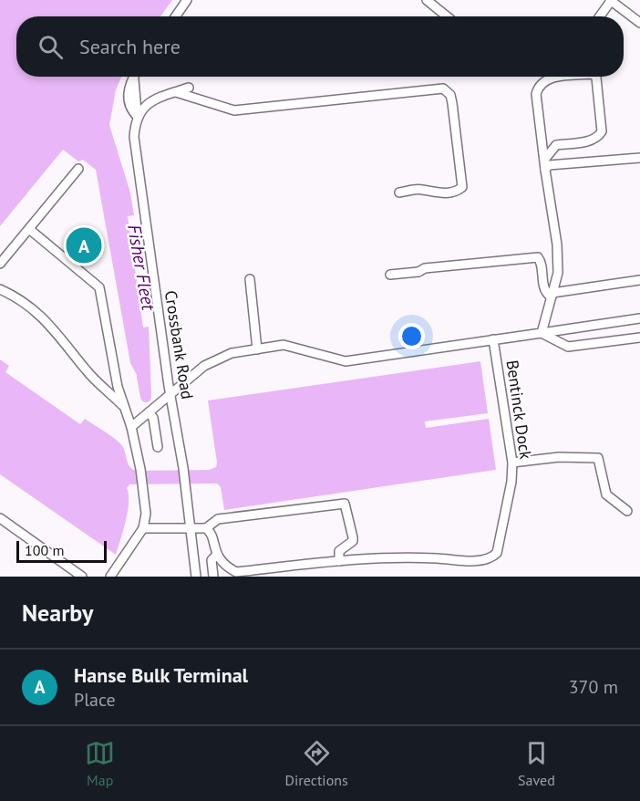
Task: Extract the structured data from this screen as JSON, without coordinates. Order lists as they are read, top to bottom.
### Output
{
  "streets": {
    "street": ["Crossbank Road", "Bentinck Dock"]
  },
  "crossings": [
    ["Crossbank Road", "Bentinck Dock"]
  ],
  "water": ["Fisher Fleet"],
  "scale_bar": "100 m",
  "page": {
    "search": "Search here",
    "pins": "A",
    "scale": "100 m",
    "heading": "Nearby",
    "list": [
      {
        "mark": "A",
        "name": "Hanse Bulk Terminal",
        "note": "Place",
        "value": "370 m"
      }
    ],
    "nav": ["Map", "Directions", "Saved"]
  }
}
